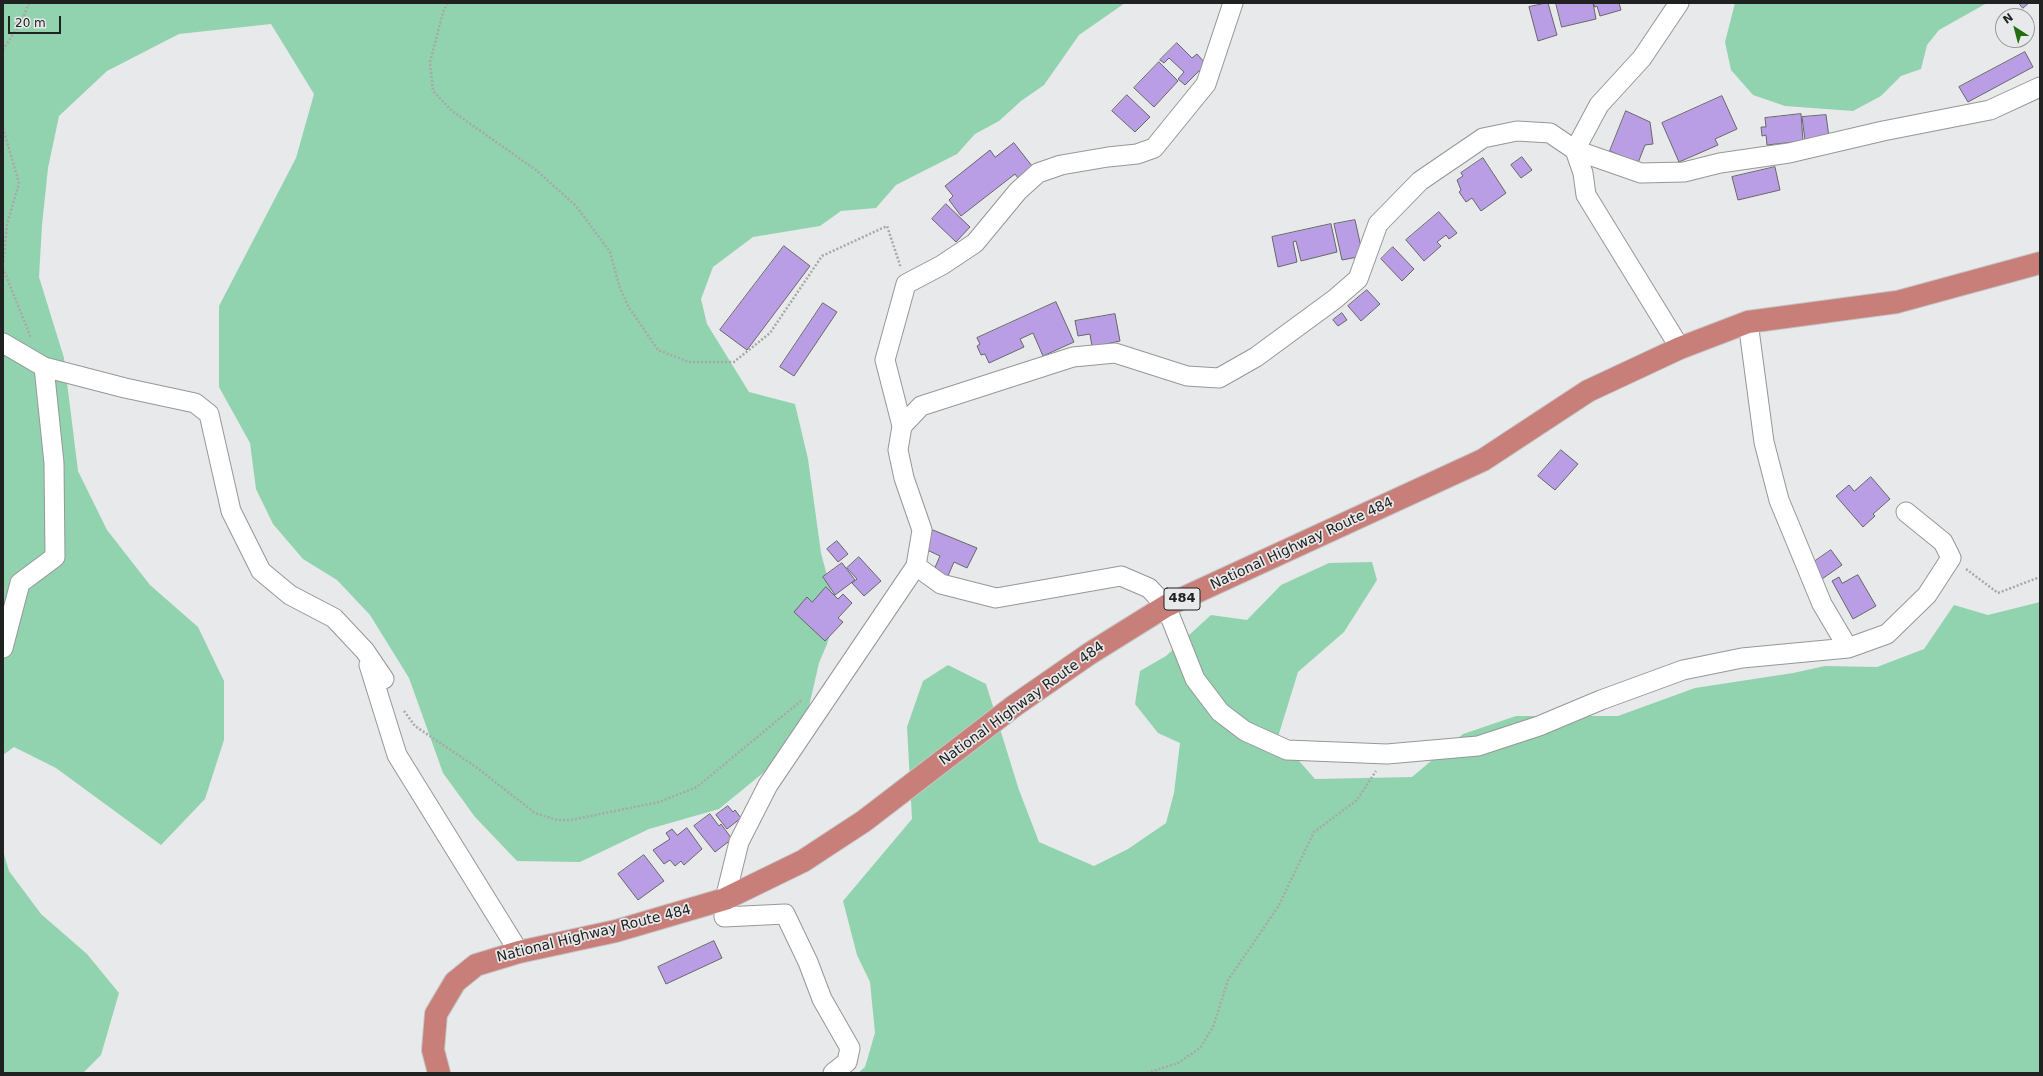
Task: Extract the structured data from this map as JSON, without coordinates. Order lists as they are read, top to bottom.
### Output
{
  "streets": {
    "highway": ["National Highway Route 484", "484"]
  },
  "scale_bar": "20 m",
  "north": "top left"
}
